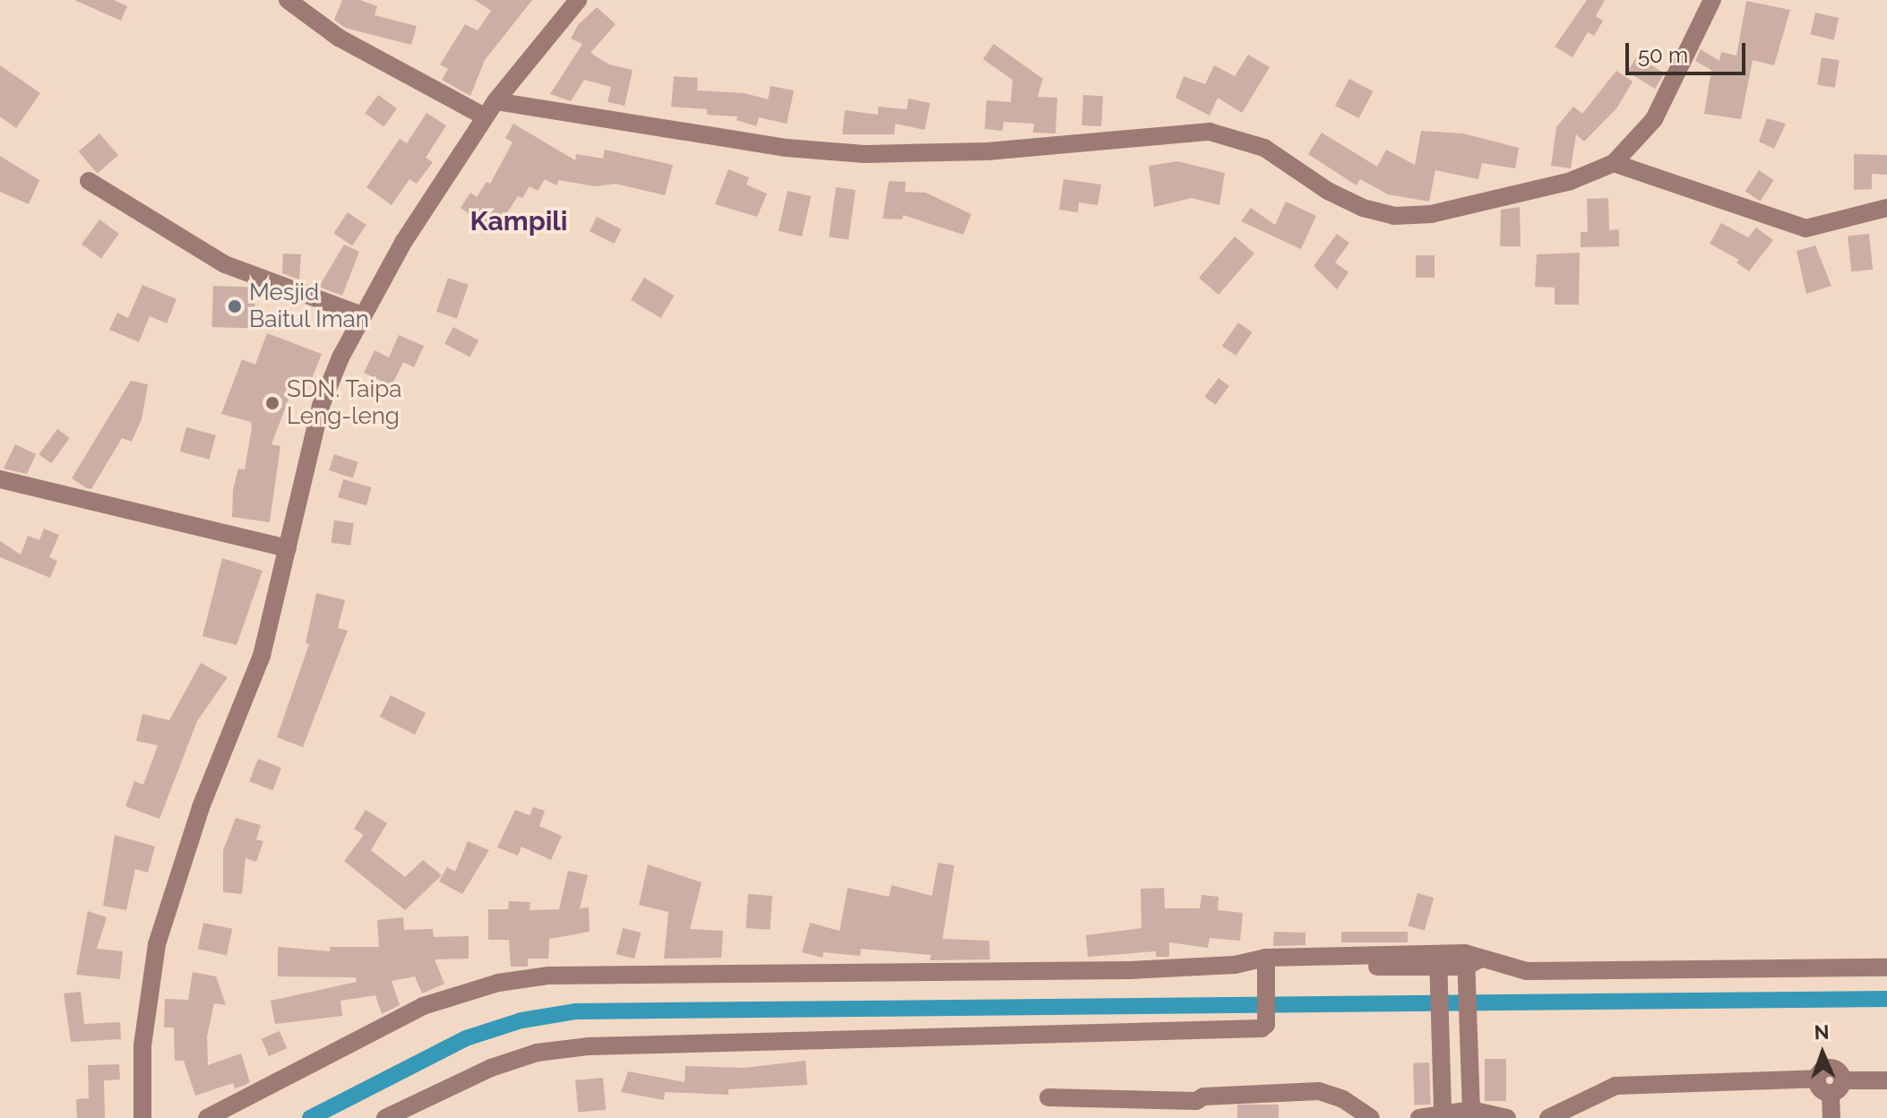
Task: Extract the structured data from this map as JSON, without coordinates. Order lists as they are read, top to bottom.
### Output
{
  "districts": ["Kampili"],
  "places": ["Mesjid Baitul Iman", "SDN. Taipa Leng-leng"],
  "scale_bar": "50 m",
  "north": "top"
}
